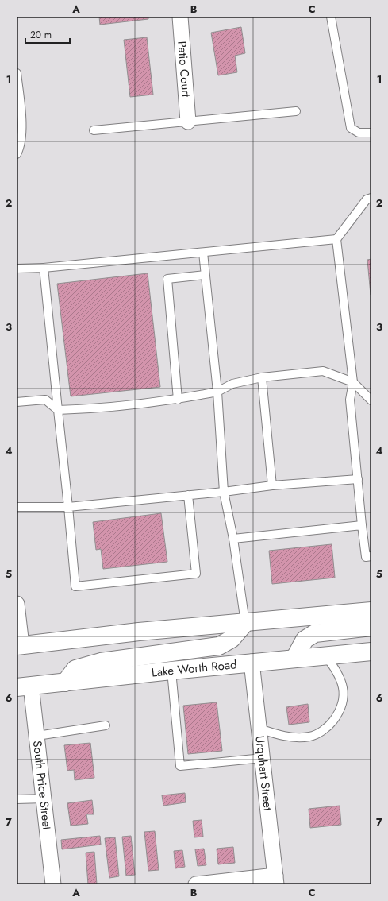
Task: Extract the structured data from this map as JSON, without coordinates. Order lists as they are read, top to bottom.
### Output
{
  "streets": {
    "main road": ["Lake Worth Road"],
    "street": ["Patio Court", "Urquhart Street", "South Price Street"]
  },
  "crossings": [
    ["Lake Worth Road", "Urquhart Street"],
    ["Lake Worth Road", "South Price Street"]
  ],
  "scale_bar": "20 m",
  "grid": {
    "columns": ["A", "B", "C"],
    "rows": [
      "1",
      "2",
      "3",
      "4",
      "5",
      "6",
      "7"
    ]
  }
}
